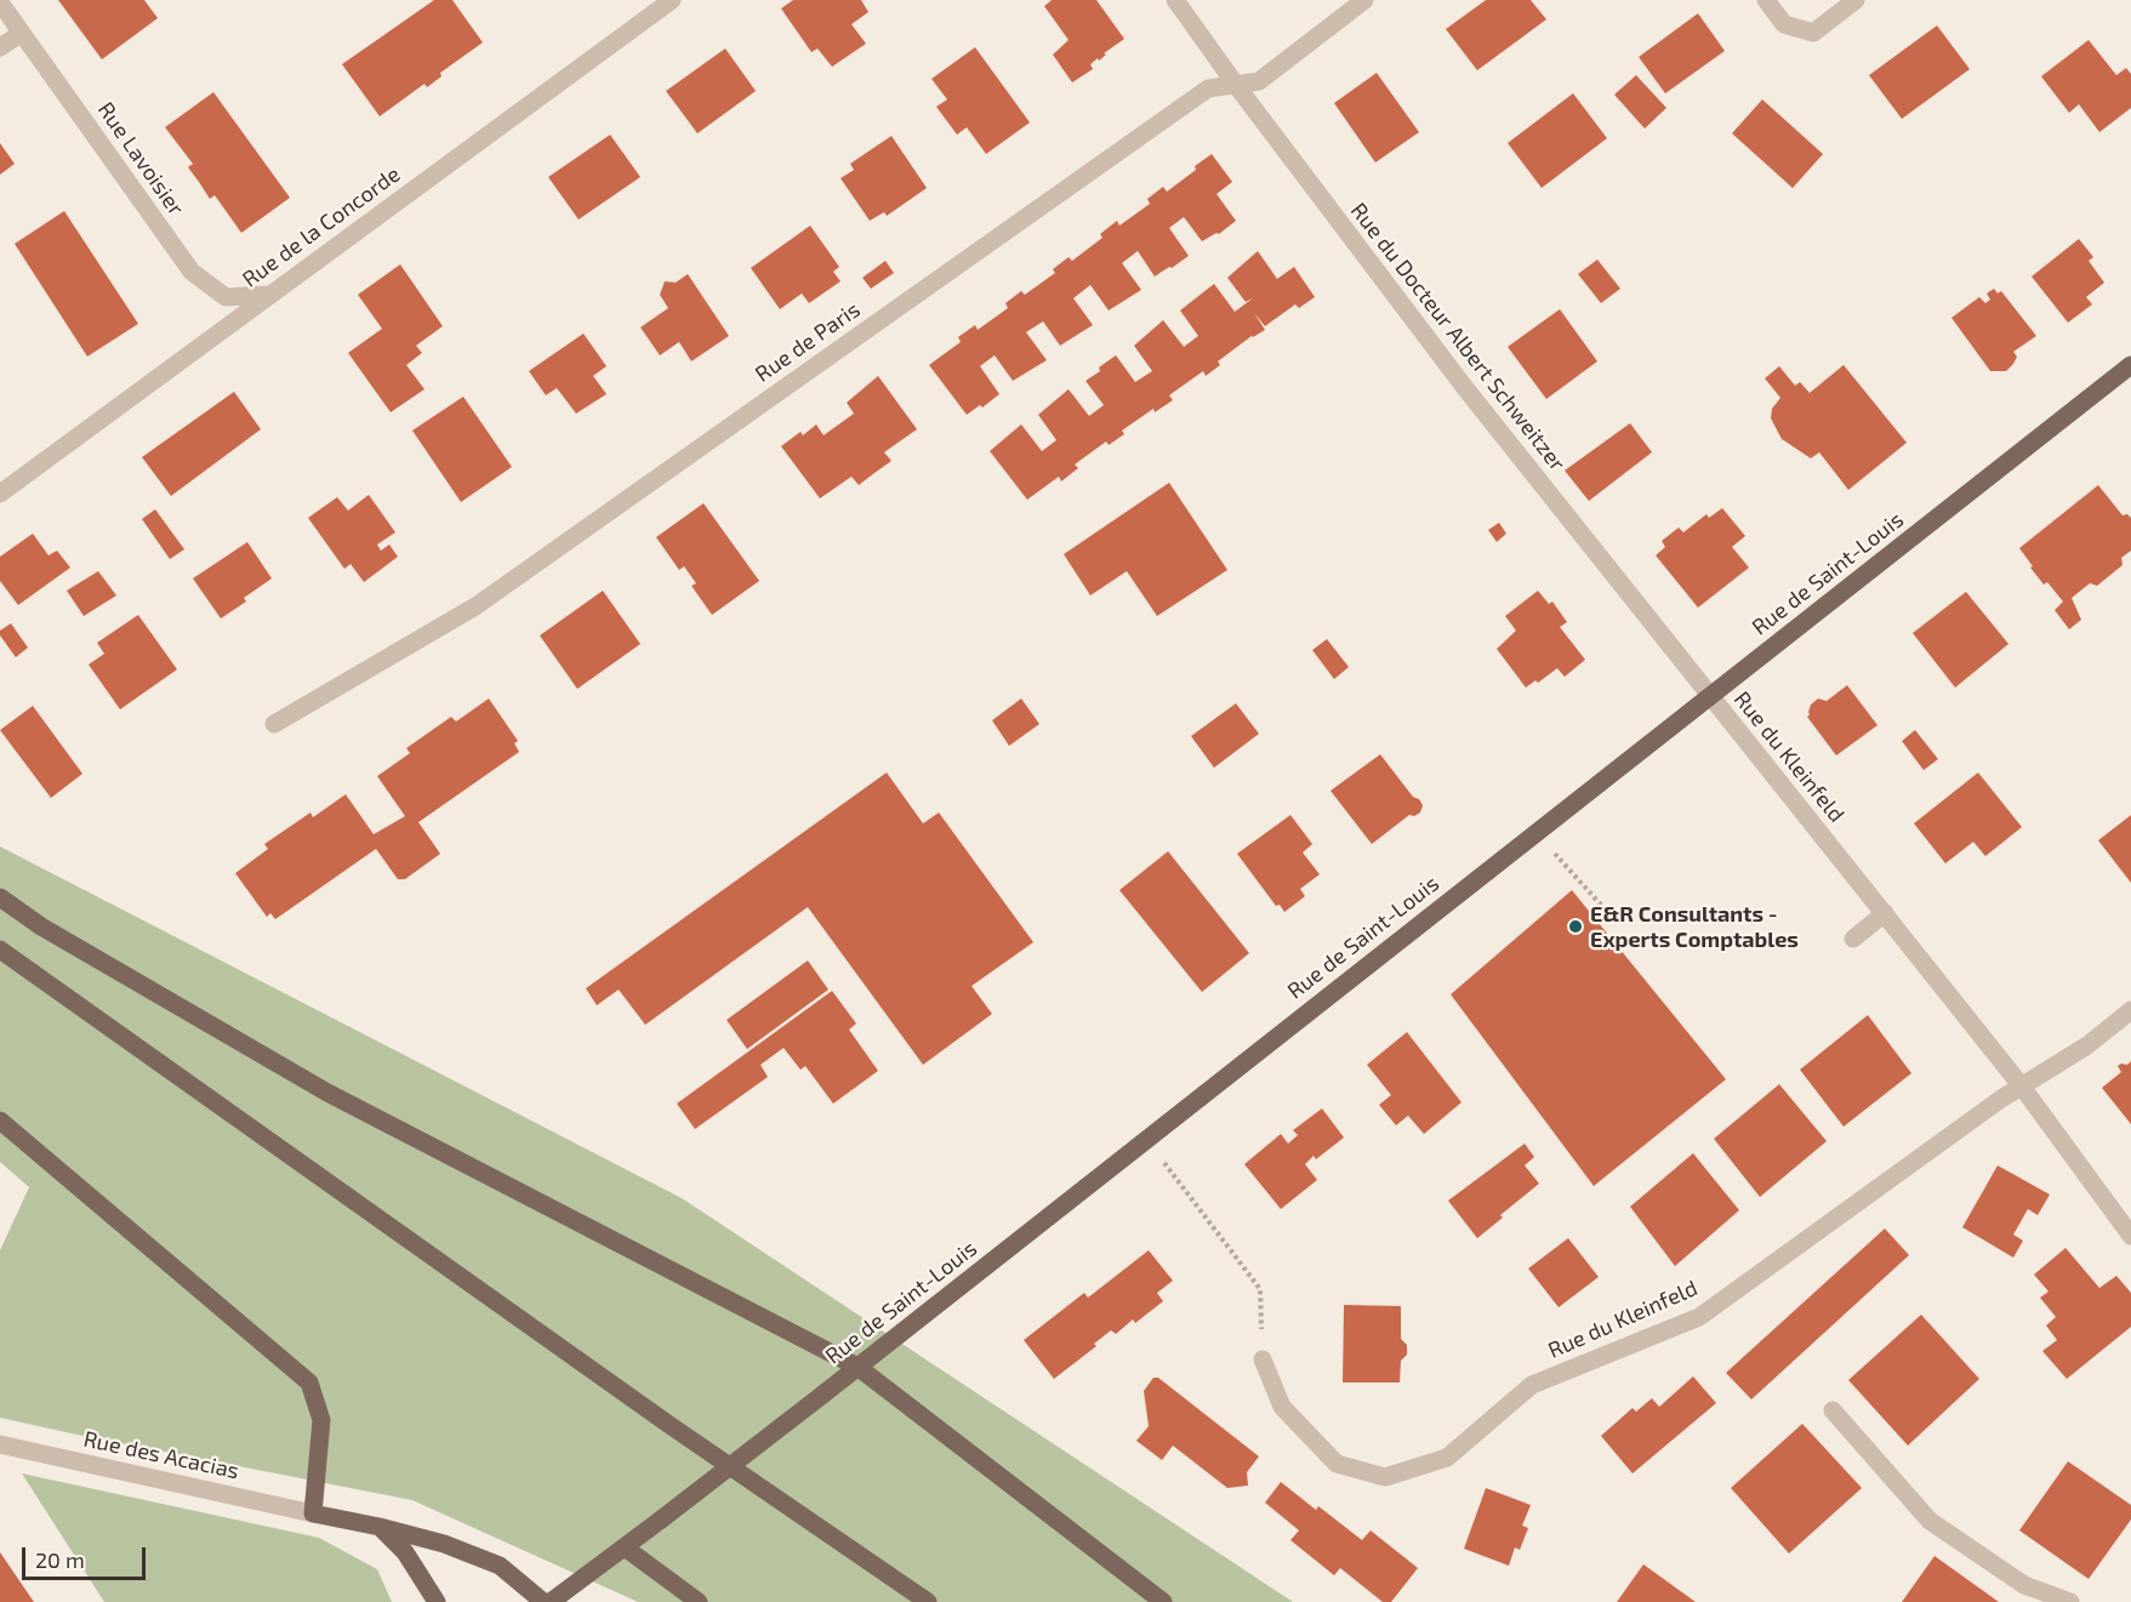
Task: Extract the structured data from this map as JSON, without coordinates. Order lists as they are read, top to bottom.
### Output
{
  "streets": {
    "main road": ["Rue de Saint-Louis"],
    "street": [
      "Rue Lavoisier",
      "Rue de la Concorde",
      "Rue du Docteur Albert Schweitzer",
      "Rue de Paris",
      "Rue du Kleinfeld",
      "Rue des Acacias"
    ]
  },
  "crossings": [
    ["Rue Lavoisier", "Rue de la Concorde"],
    ["Rue du Docteur Albert Schweitzer", "Rue de Paris"],
    ["Rue du Docteur Albert Schweitzer", "Rue de Saint-Louis"],
    ["Rue du Docteur Albert Schweitzer", "Rue du Kleinfeld"],
    ["Rue de Saint-Louis", "Rue du Kleinfeld"]
  ],
  "places": ["E&R Consultants - Experts Comptables"],
  "scale_bar": "20 m"
}
